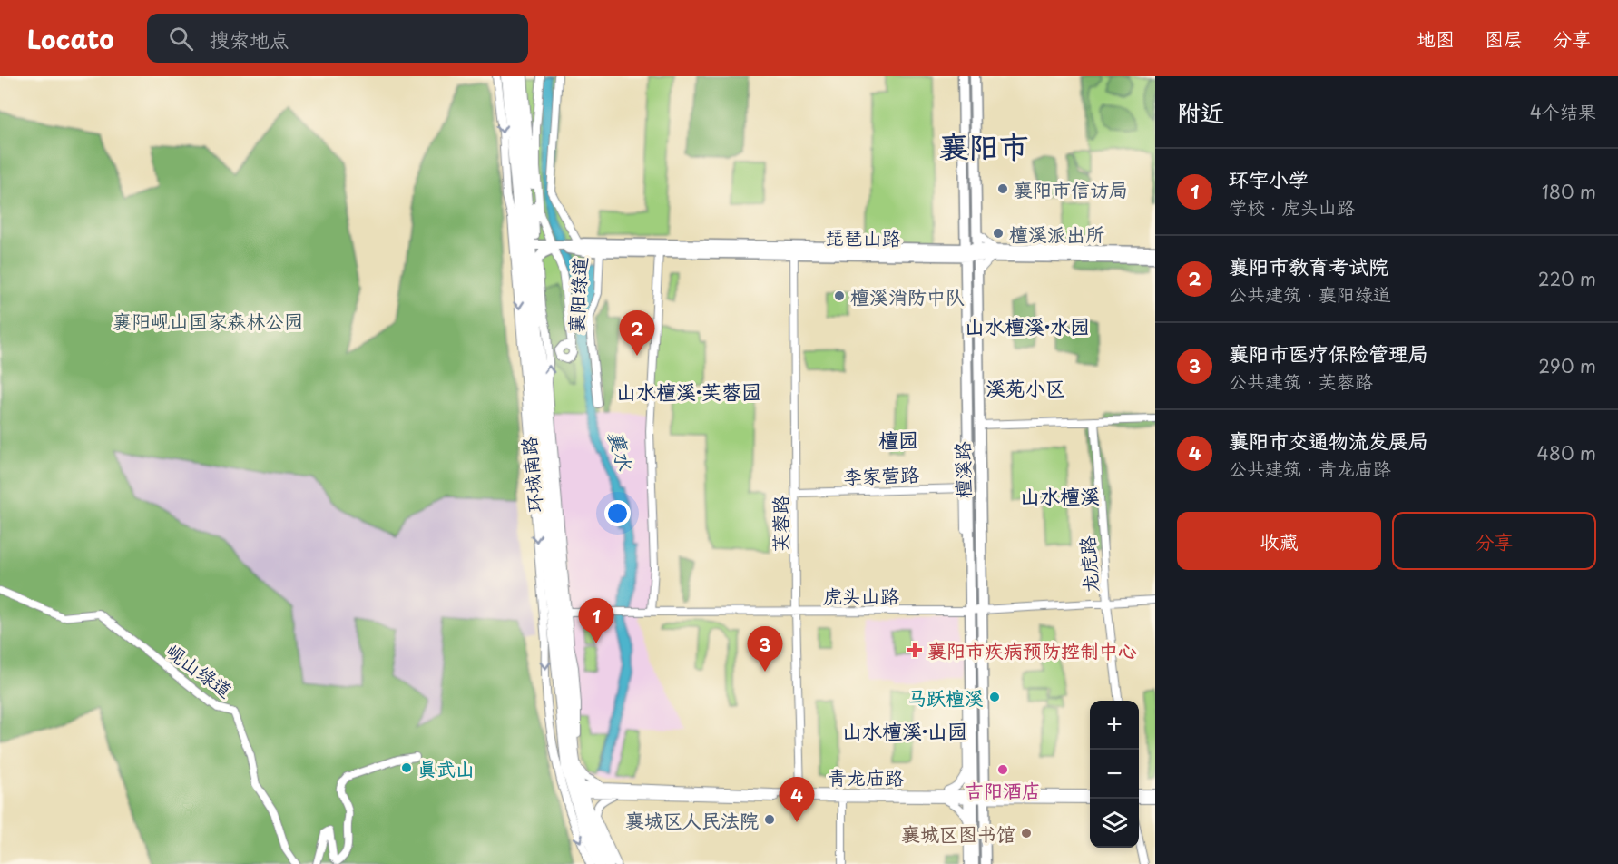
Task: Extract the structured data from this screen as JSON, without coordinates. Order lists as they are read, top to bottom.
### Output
{
  "streets": {
    "highway": ["环城南路"],
    "main road": ["琵琶山路", "檀溪路"],
    "street": [
      "襄阳绿道",
      "李家营路",
      "芙蓉路",
      "龙虎路",
      "虎头山路",
      "岘山绿道",
      "青龙庙路"
    ]
  },
  "crossings": [
    ["琵琶山路", "襄阳绿道"],
    ["琵琶山路", "檀溪路"],
    ["琵琶山路", "芙蓉路"],
    ["檀溪路", "李家营路"],
    ["檀溪路", "虎头山路"],
    ["檀溪路", "青龙庙路"],
    ["环城南路", "虎头山路"],
    ["环城南路", "青龙庙路"],
    ["李家营路", "芙蓉路"],
    ["芙蓉路", "虎头山路"],
    ["芙蓉路", "青龙庙路"],
    ["龙虎路", "虎头山路"]
  ],
  "districts": [
    "襄阳市",
    "山水檀溪·水园",
    "溪苑小区",
    "山水檀溪·芙蓉园",
    "檀园",
    "山水檀溪",
    "山水檀溪·山园"
  ],
  "water": ["襄水"],
  "parks": ["襄阳岘山国家森林公园"],
  "places": {
    "other": [
      "襄阳市信访局",
      "檀溪派出所",
      "檀溪消防中队",
      "马跃檀溪",
      "真武山",
      "吉阳酒店",
      "襄城区人民法院",
      "襄城区图书馆"
    ],
    "health": ["襄阳市疾病预防控制中心"]
  },
  "page": {
    "header": "Locato",
    "search": "搜索地点",
    "nav": ["地图", "图层", "分享"],
    "heading": ["附近", "4个结果"],
    "list": [
      {
        "mark": "1",
        "name": "环宇小学",
        "note": "学校 · 虎头山路",
        "value": "180 m"
      },
      {
        "mark": "2",
        "name": "襄阳市教育考试院",
        "note": "公共建筑 · 襄阳绿道",
        "value": "220 m"
      },
      {
        "mark": "3",
        "name": "襄阳市医疗保险管理局",
        "note": "公共建筑 · 芙蓉路",
        "value": "290 m"
      },
      {
        "mark": "4",
        "name": "襄阳市交通物流发展局",
        "note": "公共建筑 · 青龙庙路",
        "value": "480 m"
      }
    ],
    "pins": [
      "2",
      "1",
      "3",
      "4"
    ],
    "buttons": ["收藏", "分享"],
    "map_buttons": ["+", "−"]
  }
}
